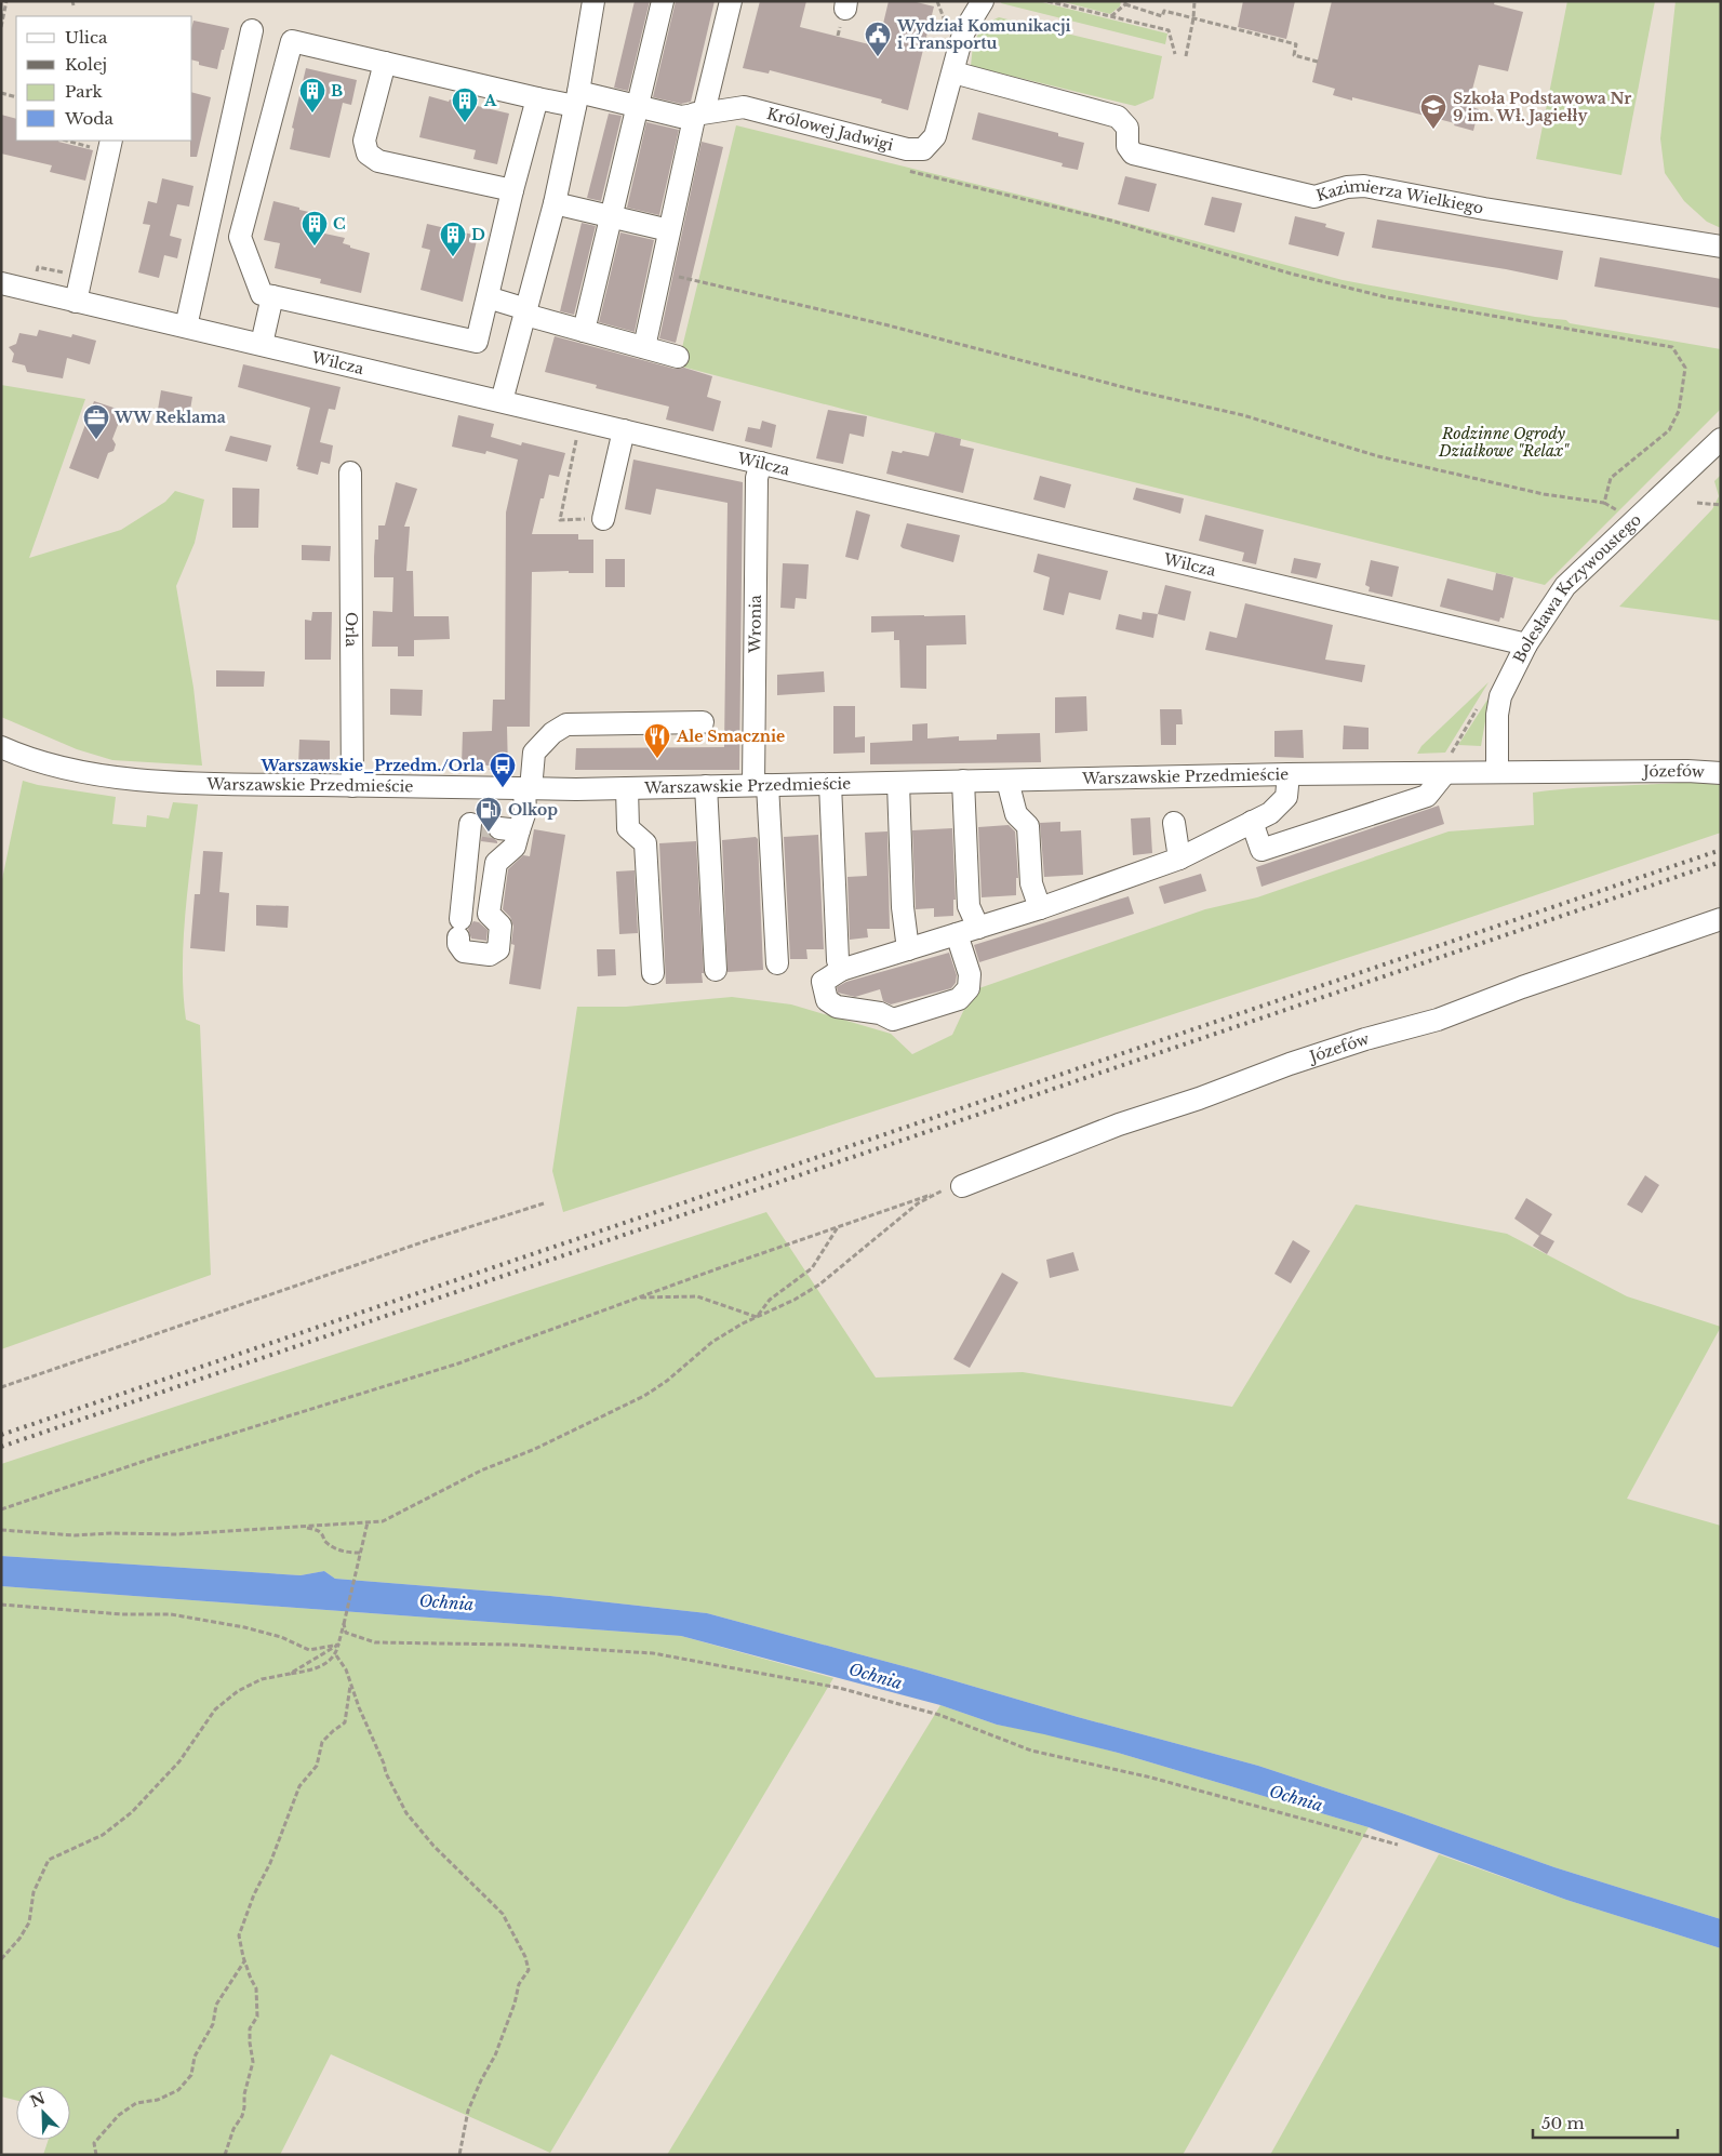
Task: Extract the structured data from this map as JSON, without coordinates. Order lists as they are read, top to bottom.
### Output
{
  "streets": {
    "street": [
      "Królowej Jadwigi",
      "Kazimierza Wielkiego",
      "Wilcza",
      "Bolesława Krzywoustego",
      "Wronia",
      "Orla",
      "Józefów",
      "Warszawskie Przedmieście"
    ]
  },
  "crossings": [
    ["Królowej Jadwigi", "Kazimierza Wielkiego"],
    ["Wilcza", "Bolesława Krzywoustego"],
    ["Wilcza", "Wronia"],
    ["Bolesława Krzywoustego", "Józefów"],
    ["Bolesława Krzywoustego", "Warszawskie Przedmieście"],
    ["Wronia", "Warszawskie Przedmieście"],
    ["Orla", "Warszawskie Przedmieście"],
    ["Józefów", "Warszawskie Przedmieście"]
  ],
  "water": ["Ochnia"],
  "parks": ["Rodzinne Ogrody Działkowe \"Relax\""],
  "places": {
    "public building": ["Wydział Komunikacji i Transportu"],
    "building": [
      "B",
      "A",
      "C",
      "D"
    ],
    "school or university": ["Szkoła Podstawowa Nr 9 im. Wł. Jagiełły"],
    "office": ["WW Reklama"],
    "restaurant": ["Ale Smacznie"],
    "bus stop": ["Warszawskie_Przedm./Orla"],
    "fuel station": ["Olkop"]
  },
  "legend": [
    "Ulica",
    "Kolej",
    "Park",
    "Woda"
  ],
  "scale_bar": "50 m",
  "north": "top left"
}
